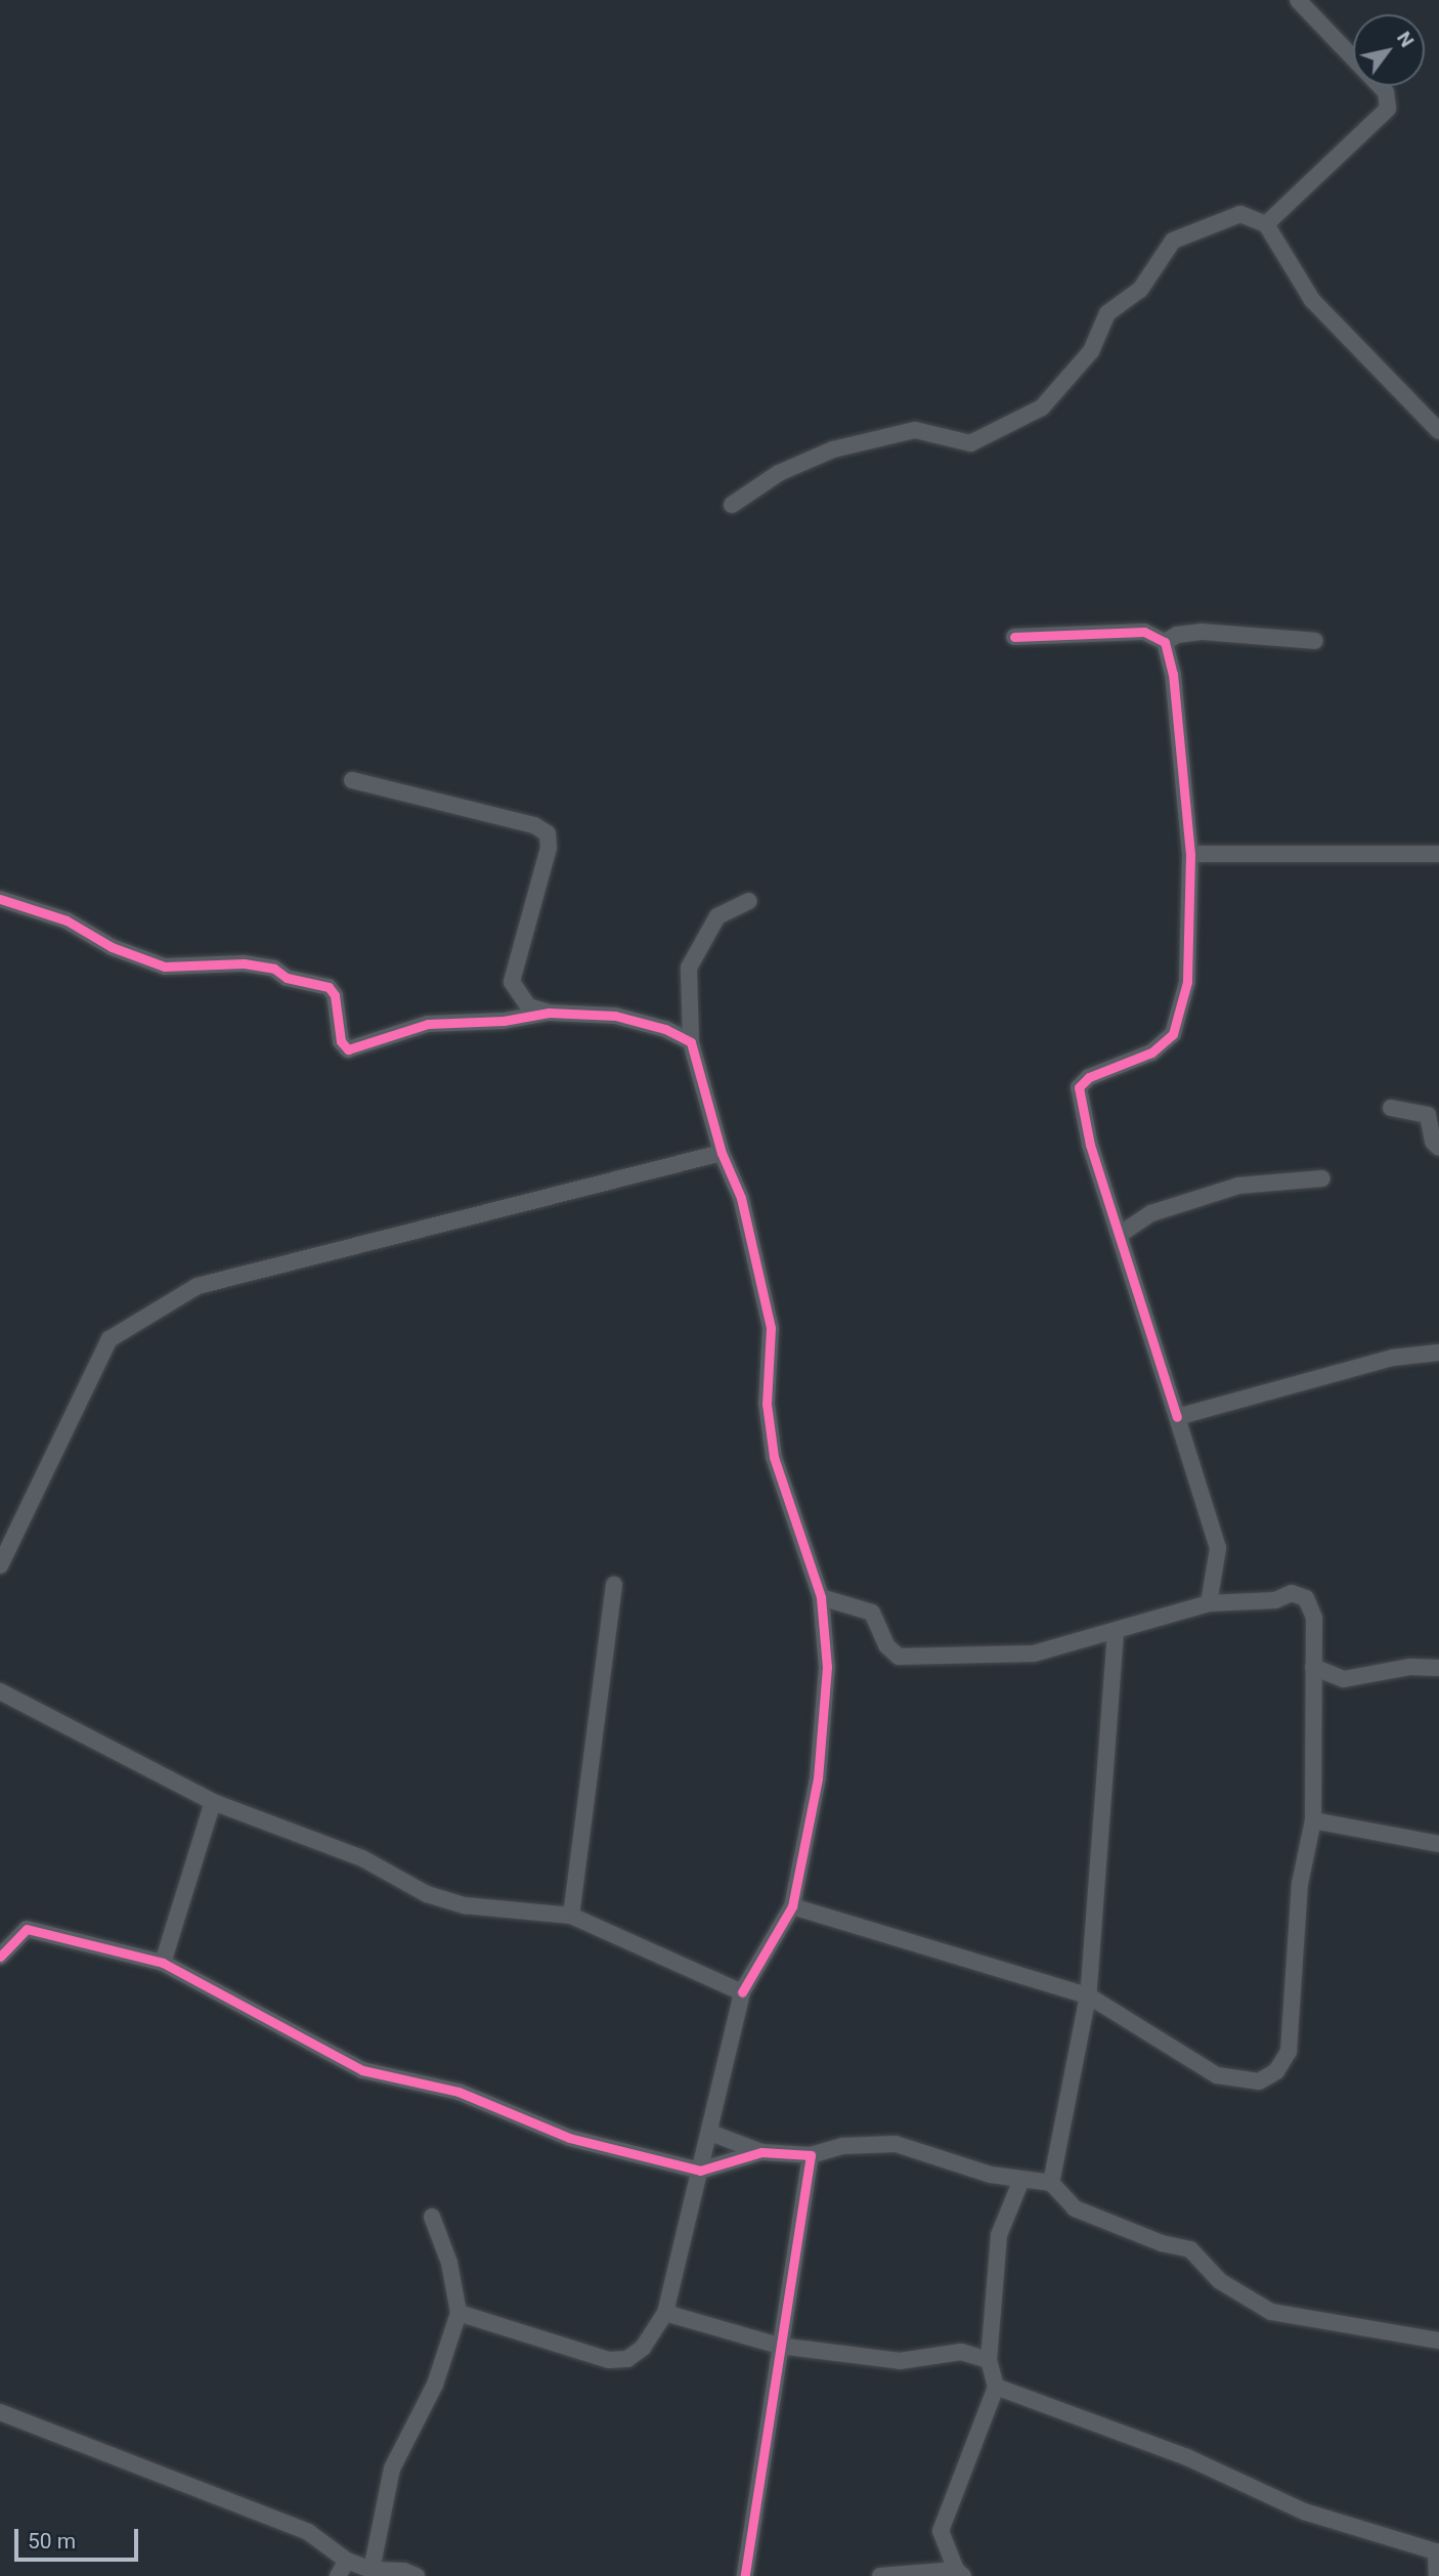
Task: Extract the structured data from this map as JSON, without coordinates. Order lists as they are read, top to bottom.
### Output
{
  "scale_bar": "50 m",
  "north": "top right"
}
